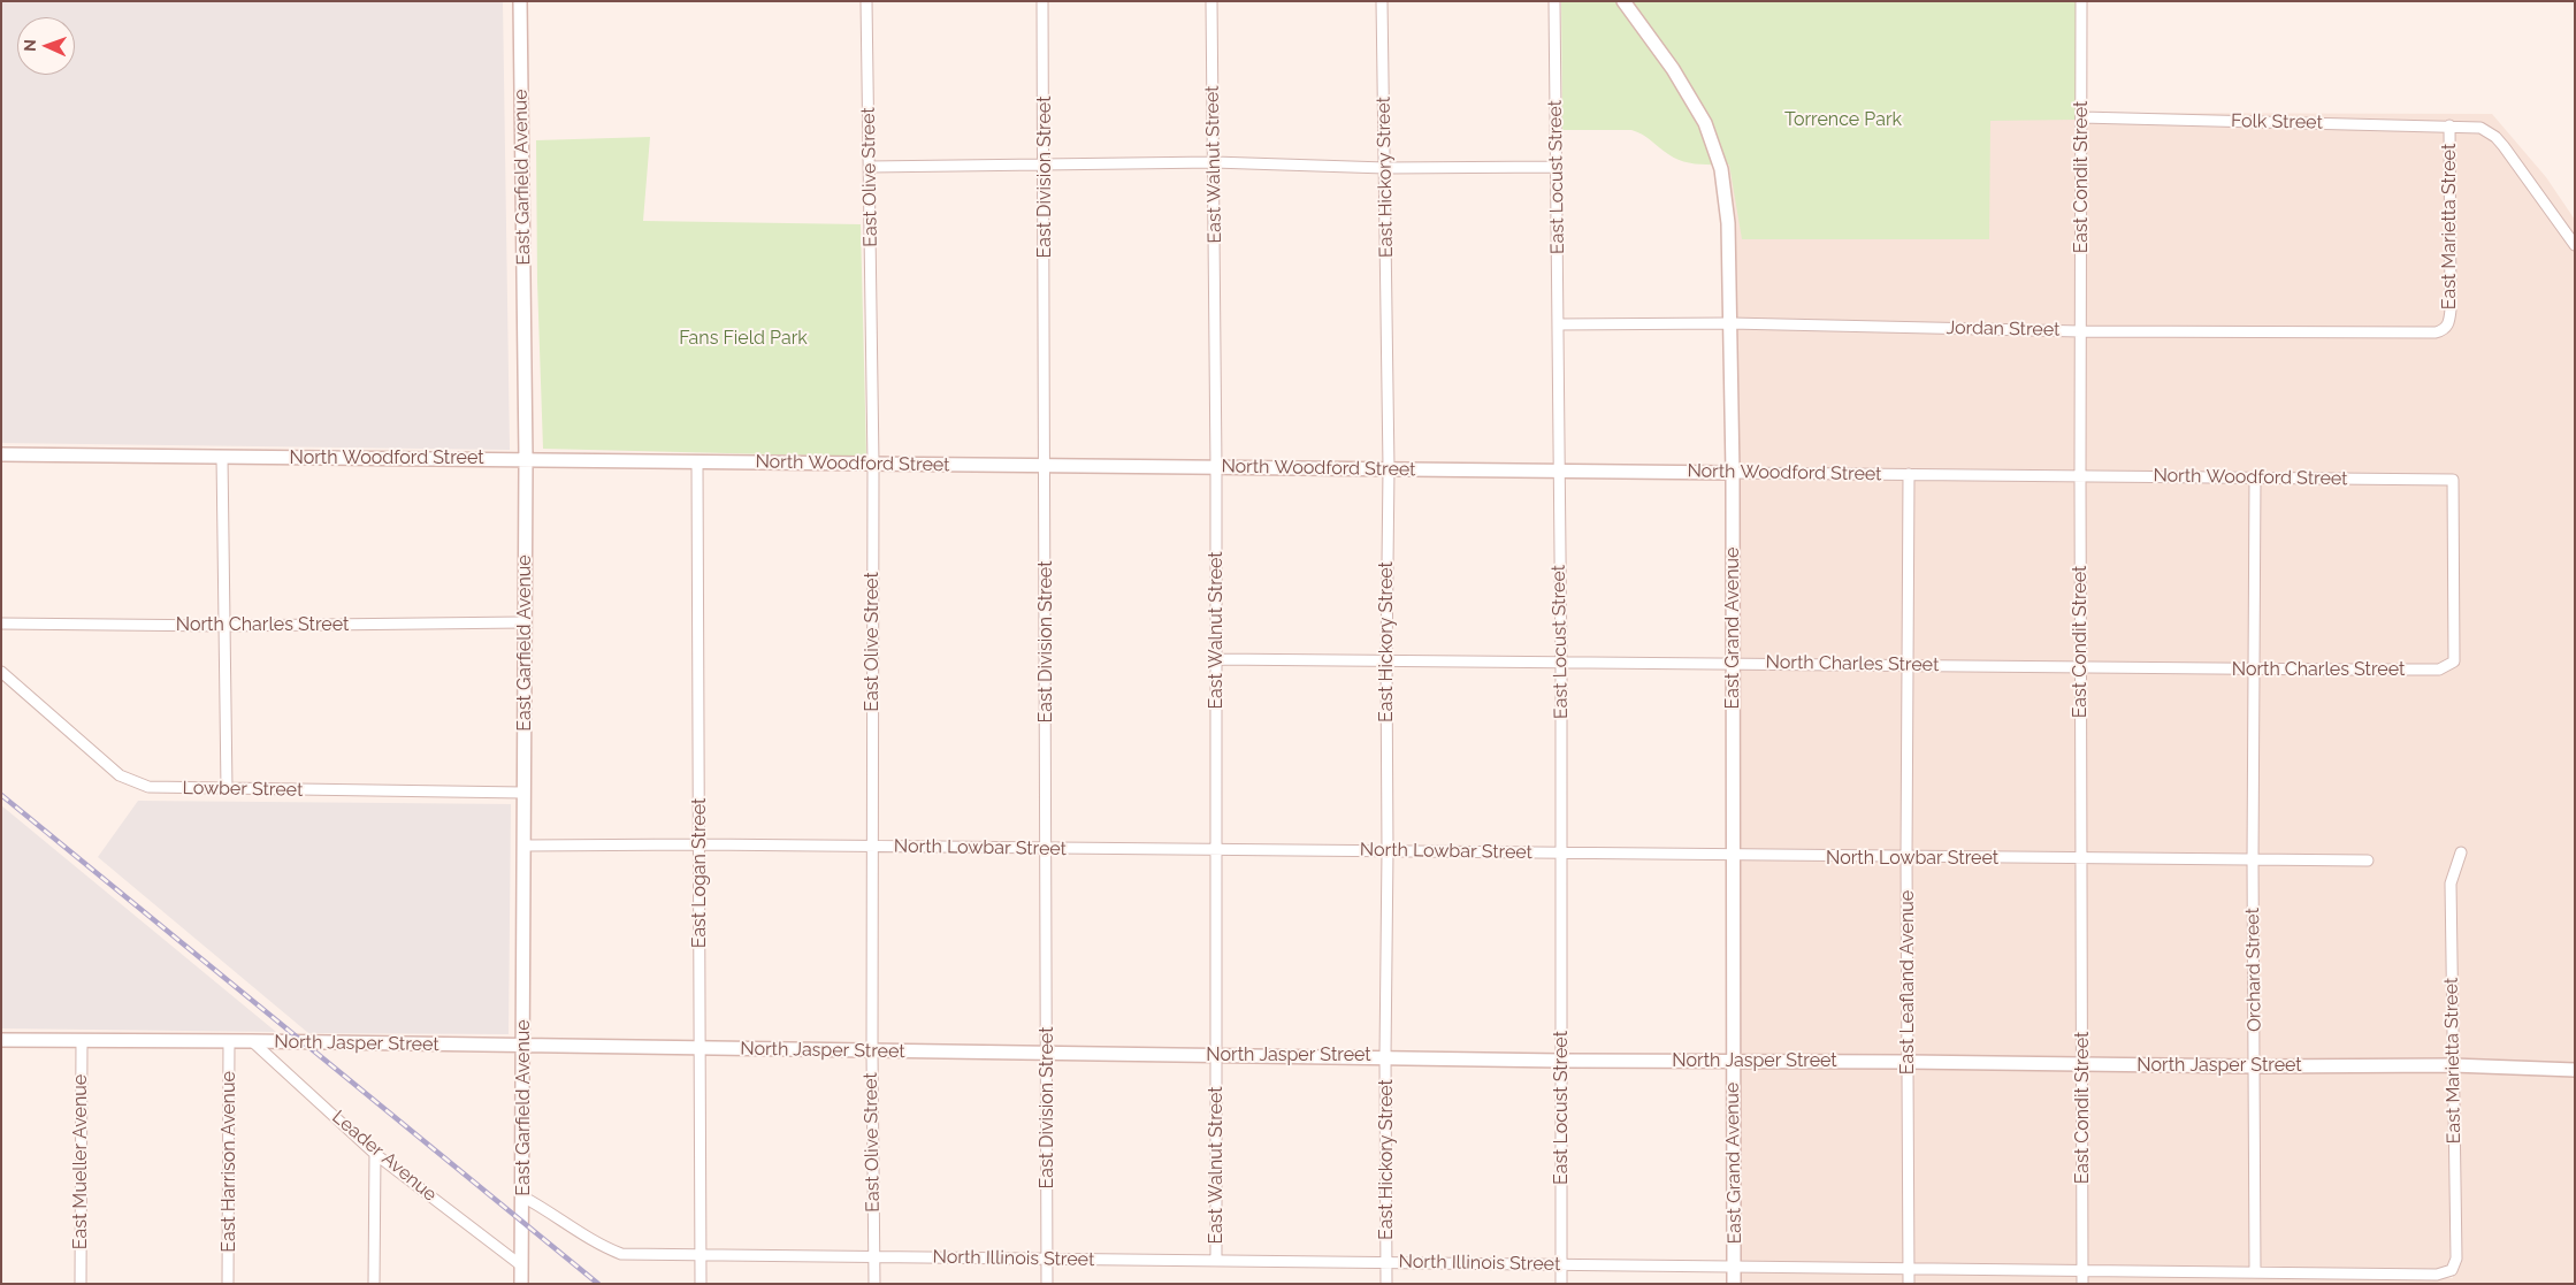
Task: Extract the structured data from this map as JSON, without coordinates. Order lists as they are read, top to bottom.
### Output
{
  "streets": {
    "street": [
      "Folk Street",
      "East Walnut Street",
      "East Garfield Avenue",
      "East Olive Street",
      "East Division Street",
      "East Hickory Street",
      "East Locust Street",
      "East Condit Street",
      "East Marietta Street",
      "Jordan Street",
      "North Woodford Street",
      "North Charles Street",
      "East Grand Avenue",
      "Lowber Street",
      "North Lowbar Street",
      "East Logan Street",
      "Orchard Street",
      "East Leafland Avenue",
      "North Jasper Street",
      "Leader Avenue",
      "East Mueller Avenue",
      "East Harrison Avenue",
      "North Illinois Street"
    ]
  },
  "crossings": [
    ["Folk Street", "East Condit Street"],
    ["Folk Street", "East Marietta Street"],
    ["East Walnut Street", "North Woodford Street"],
    ["East Walnut Street", "North Charles Street"],
    ["East Walnut Street", "North Lowbar Street"],
    ["East Walnut Street", "North Jasper Street"],
    ["East Walnut Street", "North Illinois Street"],
    ["East Garfield Avenue", "North Woodford Street"],
    ["East Garfield Avenue", "North Charles Street"],
    ["East Garfield Avenue", "Lowber Street"],
    ["East Garfield Avenue", "North Lowbar Street"],
    ["East Garfield Avenue", "North Jasper Street"],
    ["East Garfield Avenue", "Leader Avenue"],
    ["East Garfield Avenue", "North Illinois Street"],
    ["East Olive Street", "North Woodford Street"],
    ["East Olive Street", "North Lowbar Street"],
    ["East Olive Street", "North Jasper Street"],
    ["East Olive Street", "North Illinois Street"],
    ["East Division Street", "North Woodford Street"],
    ["East Division Street", "North Lowbar Street"],
    ["East Division Street", "North Jasper Street"],
    ["East Division Street", "North Illinois Street"],
    ["East Hickory Street", "North Woodford Street"],
    ["East Hickory Street", "North Charles Street"],
    ["East Hickory Street", "North Lowbar Street"],
    ["East Hickory Street", "North Jasper Street"],
    ["East Hickory Street", "North Illinois Street"],
    ["East Locust Street", "Jordan Street"],
    ["East Locust Street", "North Woodford Street"],
    ["East Locust Street", "North Charles Street"],
    ["East Locust Street", "North Lowbar Street"],
    ["East Locust Street", "North Jasper Street"],
    ["East Locust Street", "North Illinois Street"],
    ["East Condit Street", "Jordan Street"],
    ["East Condit Street", "North Woodford Street"],
    ["East Condit Street", "North Charles Street"],
    ["East Condit Street", "North Lowbar Street"],
    ["East Condit Street", "North Jasper Street"],
    ["East Condit Street", "North Illinois Street"],
    ["East Marietta Street", "Jordan Street"],
    ["East Marietta Street", "North Jasper Street"],
    ["East Marietta Street", "North Illinois Street"],
    ["Jordan Street", "East Grand Avenue"],
    ["North Woodford Street", "North Charles Street"],
    ["North Woodford Street", "East Grand Avenue"],
    ["North Woodford Street", "East Logan Street"],
    ["North Woodford Street", "Orchard Street"],
    ["North Woodford Street", "East Leafland Avenue"],
    ["North Charles Street", "East Grand Avenue"],
    ["North Charles Street", "Orchard Street"],
    ["North Charles Street", "East Leafland Avenue"],
    ["East Grand Avenue", "North Lowbar Street"],
    ["East Grand Avenue", "North Jasper Street"],
    ["East Grand Avenue", "North Illinois Street"],
    ["North Lowbar Street", "East Logan Street"],
    ["North Lowbar Street", "Orchard Street"],
    ["North Lowbar Street", "East Leafland Avenue"],
    ["East Logan Street", "North Jasper Street"],
    ["East Logan Street", "North Illinois Street"],
    ["Orchard Street", "North Jasper Street"],
    ["Orchard Street", "North Illinois Street"],
    ["East Leafland Avenue", "North Jasper Street"],
    ["East Leafland Avenue", "North Illinois Street"],
    ["North Jasper Street", "Leader Avenue"],
    ["North Jasper Street", "East Mueller Avenue"],
    ["North Jasper Street", "East Harrison Avenue"]
  ],
  "parks": ["Torrence Park", "Fans Field Park"],
  "north": "left"
}
